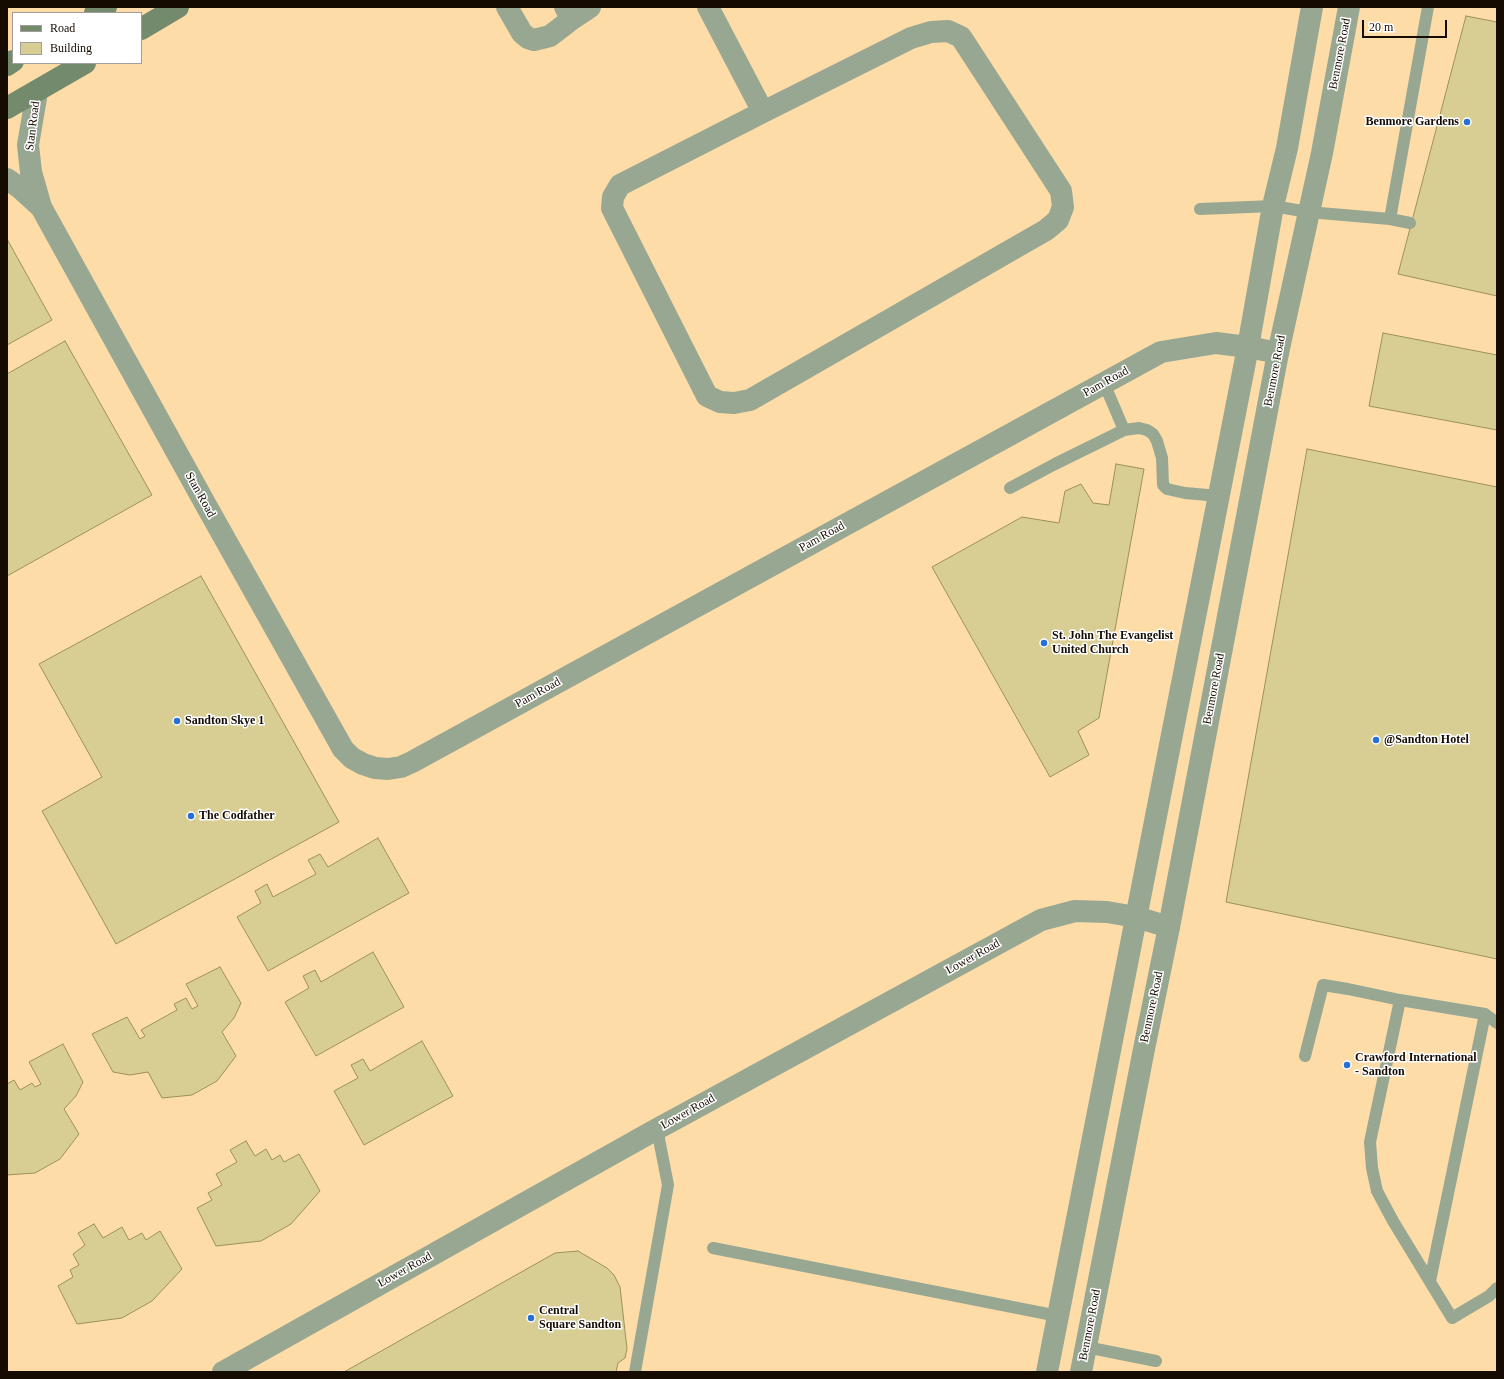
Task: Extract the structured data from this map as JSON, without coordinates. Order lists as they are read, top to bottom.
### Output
{
  "streets": {
    "street": [
      "Benmore Road",
      "Stan Road",
      "Pam Road",
      "Lower Road"
    ]
  },
  "crossings": [
    ["Benmore Road", "Pam Road"],
    ["Benmore Road", "Lower Road"],
    ["Stan Road", "Pam Road"]
  ],
  "places": [
    "Benmore Gardens",
    "St. John The Evangelist United Church",
    "Sandton Skye 1",
    "@Sandton Hotel",
    "The Codfather",
    "Crawford International - Sandton",
    "Central Square Sandton"
  ],
  "legend": ["Road", "Building"],
  "scale_bar": "20 m"
}
